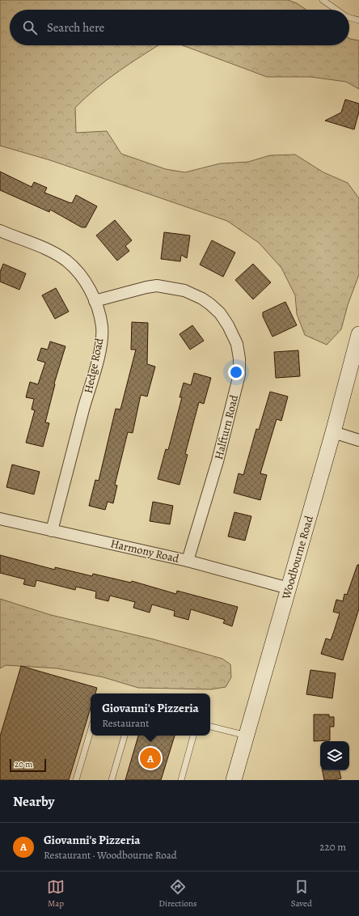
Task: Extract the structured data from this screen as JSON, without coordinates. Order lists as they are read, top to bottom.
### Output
{
  "streets": {
    "main road": ["Woodbourne Road"],
    "street": ["Hedge Road", "Halfturn Road", "Harmony Road"]
  },
  "crossings": [
    ["Hedge Road", "Halfturn Road"],
    ["Hedge Road", "Harmony Road"],
    ["Halfturn Road", "Harmony Road"],
    ["Harmony Road", "Woodbourne Road"]
  ],
  "scale_bar": "20 m",
  "page": {
    "search": "Search here",
    "popup": ["Giovanni's Pizzeria", "Restaurant"],
    "pins": "A",
    "scale": "20 m",
    "heading": "Nearby",
    "list": [
      {
        "mark": "A",
        "name": "Giovanni's Pizzeria",
        "note": "Restaurant · Woodbourne Road",
        "value": "220 m"
      }
    ],
    "nav": ["Map", "Directions", "Saved"]
  }
}
